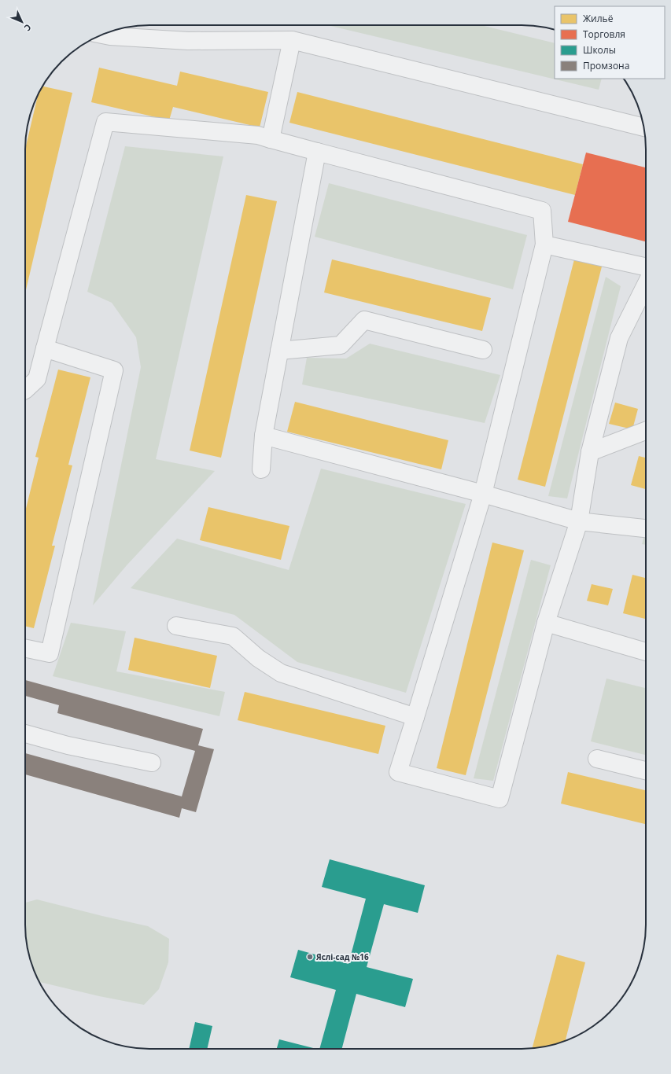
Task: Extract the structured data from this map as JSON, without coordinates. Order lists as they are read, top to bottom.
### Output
{
  "places": ["Яслі-сад №16"],
  "legend": [
    "Жильё",
    "Торговля",
    "Школы",
    "Промзона"
  ],
  "north": "bottom right"
}
